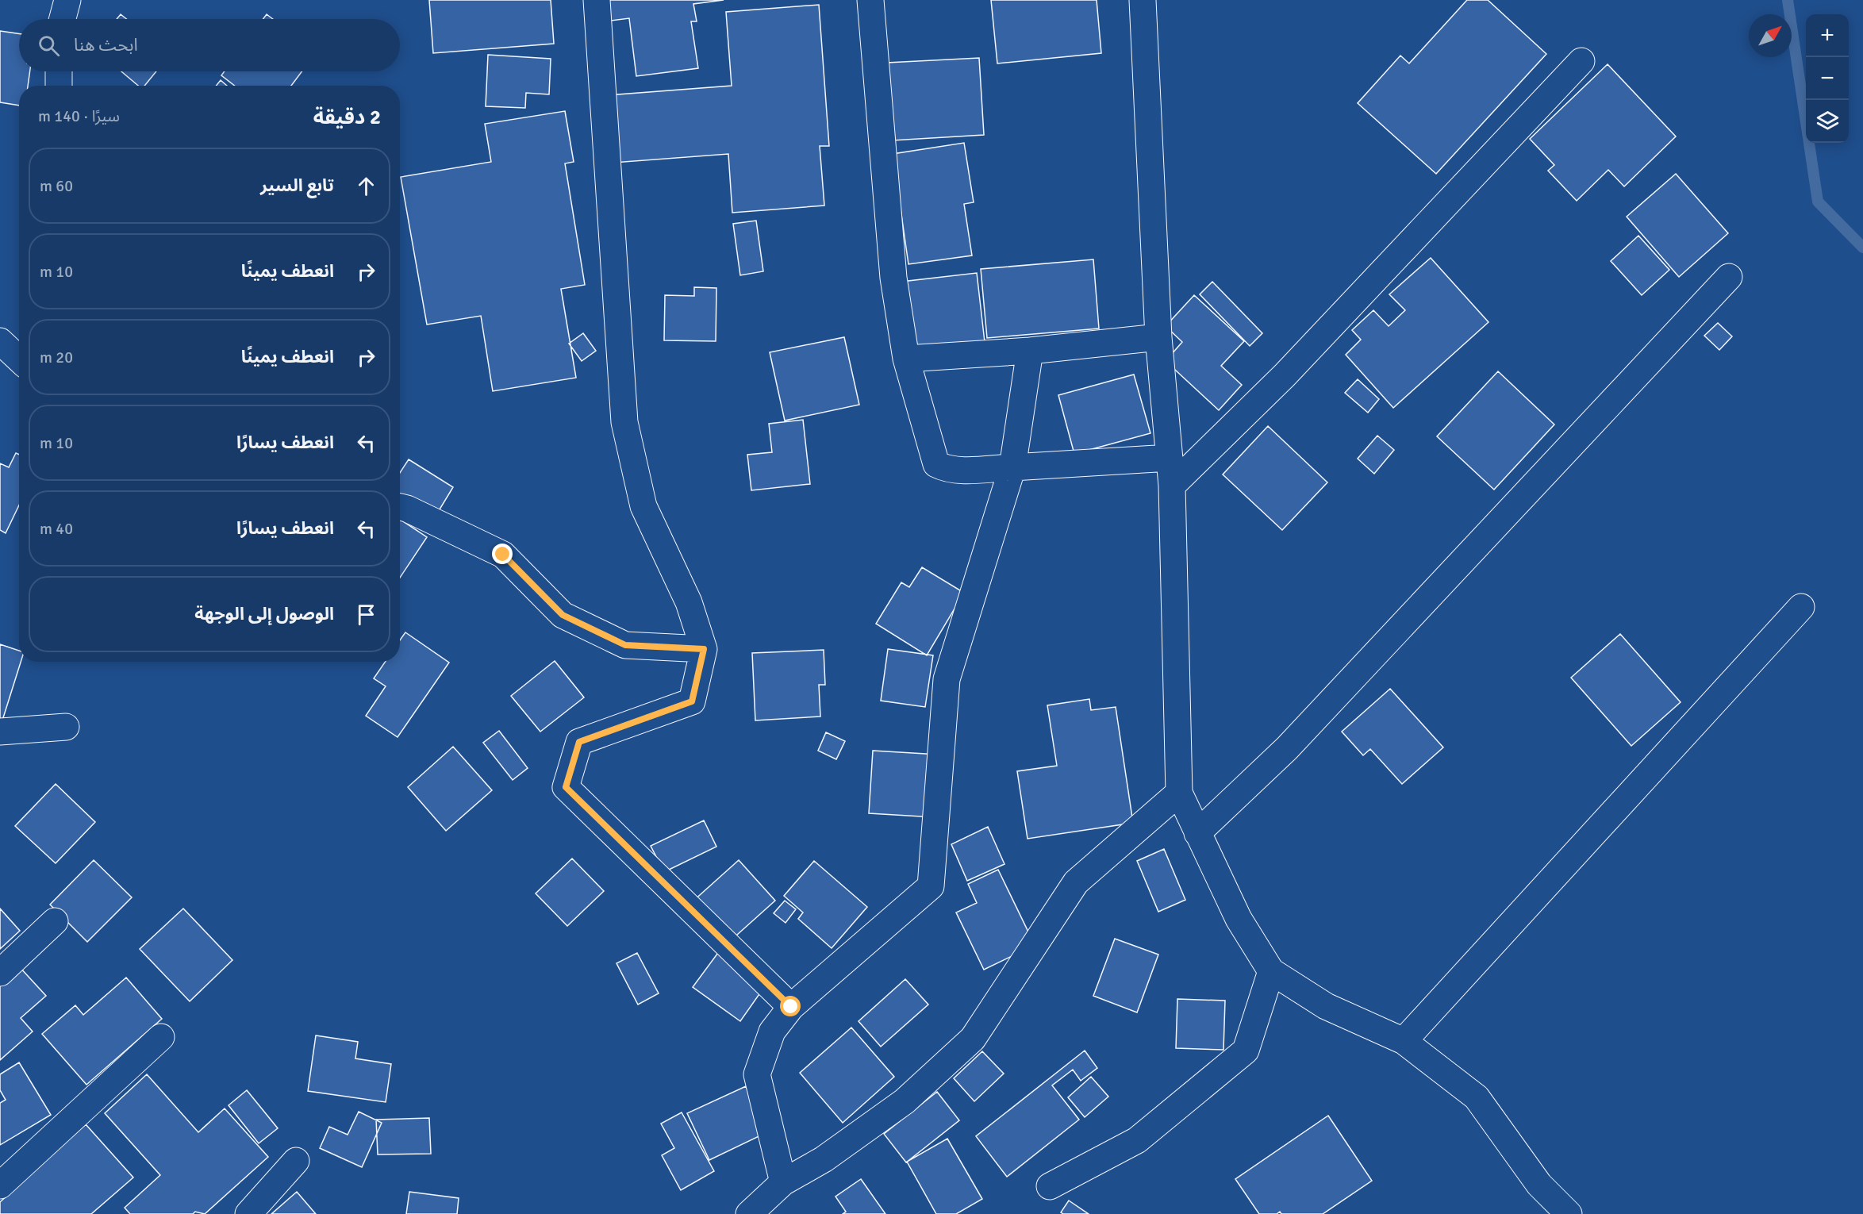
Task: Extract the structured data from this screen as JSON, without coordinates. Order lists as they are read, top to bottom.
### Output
{
  "north": "top right",
  "page": {
    "map_buttons": ["+", "−"],
    "search": "ابحث هنا",
    "heading": ["2 دقيقة", "سيرًا · 140 m"],
    "list": [
      ["تابع السير", "60 m"],
      ["انعطف يمينًا", "10 m"],
      ["انعطف يمينًا", "20 m"],
      ["انعطف يسارًا", "10 m"],
      ["انعطف يسارًا", "40 m"],
      "الوصول إلى الوجهة"
    ]
  }
}
